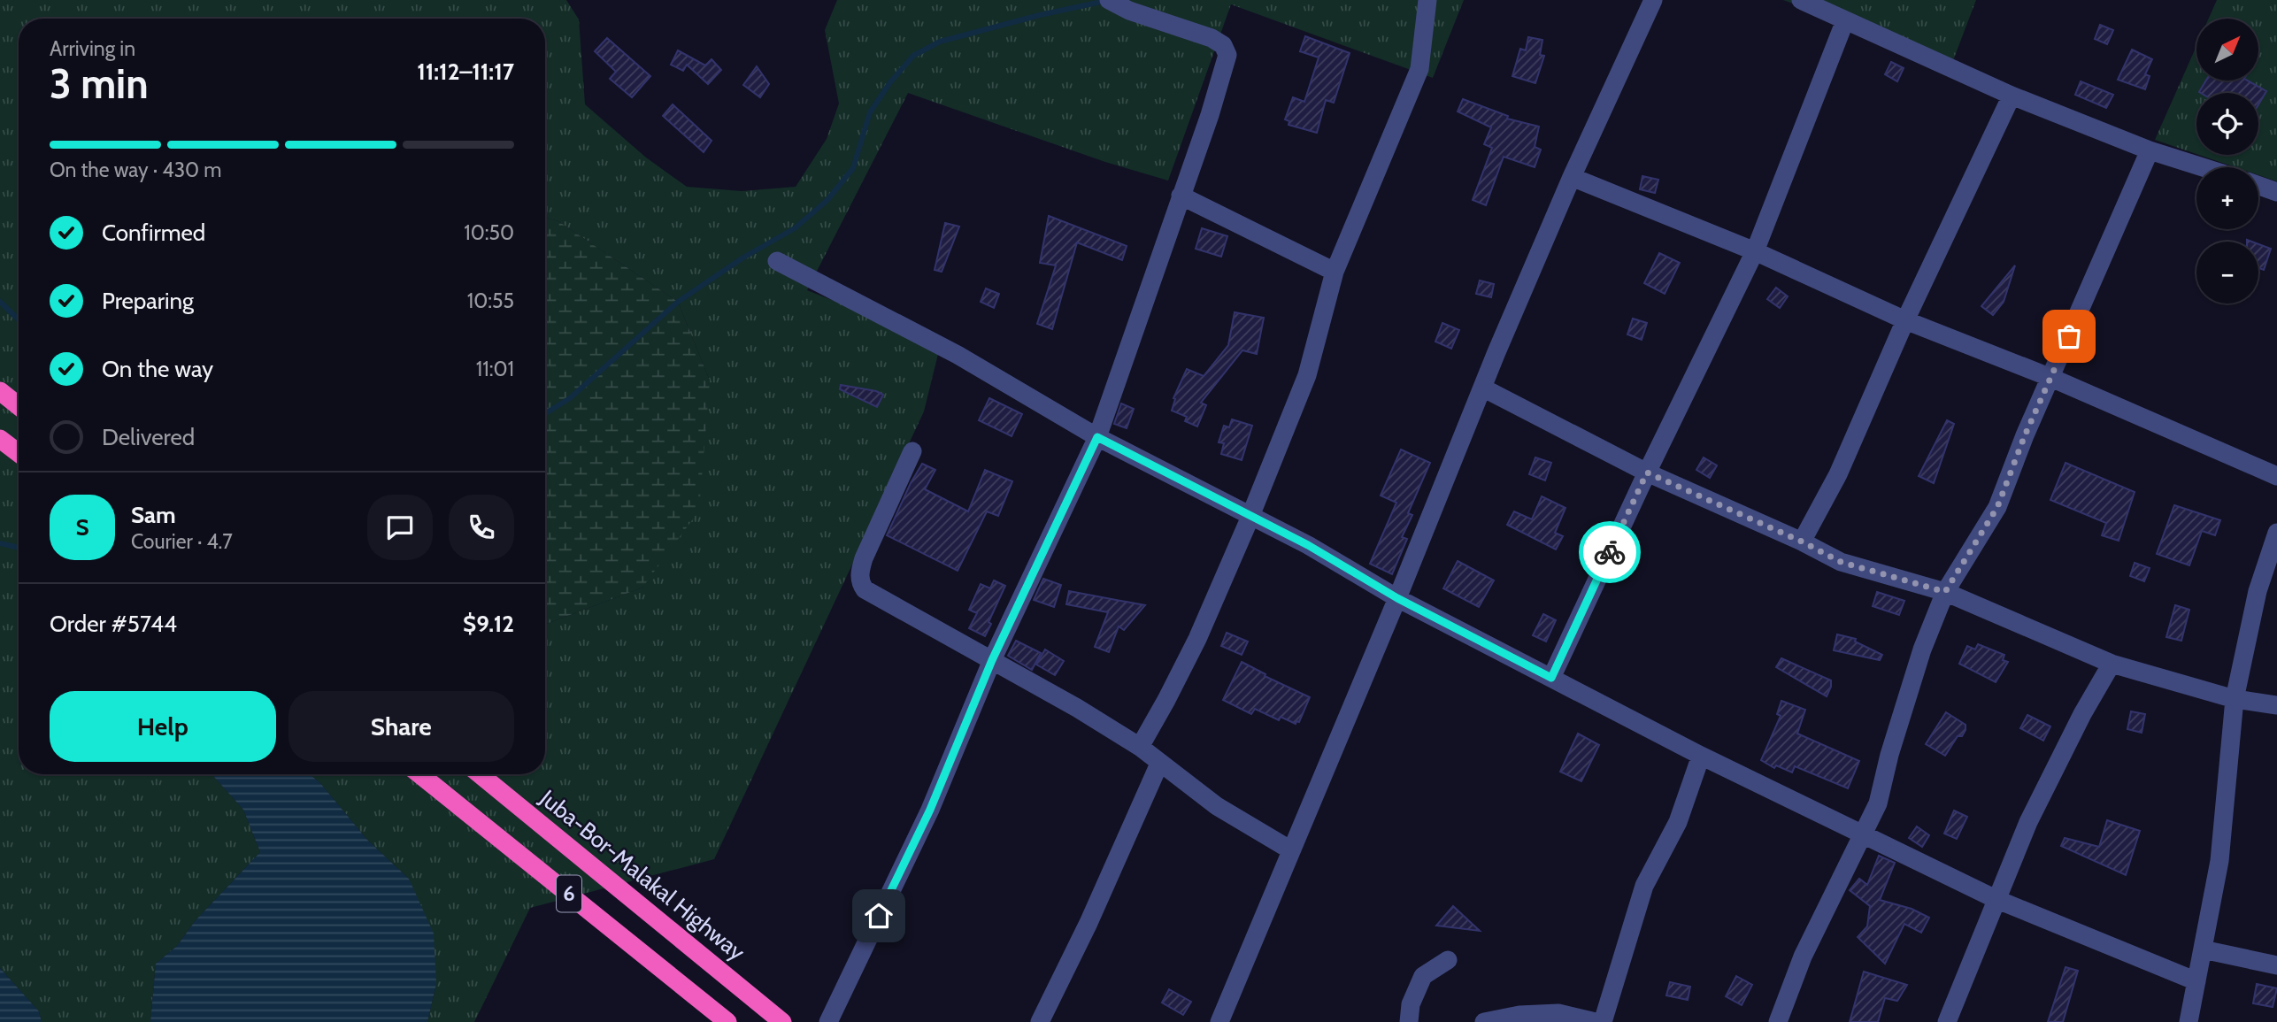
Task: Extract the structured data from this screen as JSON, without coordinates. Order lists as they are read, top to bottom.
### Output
{
  "streets": {
    "highway": ["Juba-Bor-Malakal Highway", "6"]
  },
  "north": "top right",
  "page": {
    "map_buttons": ["+", "−"],
    "heading": ["3 min", "Arriving in", "11:12–11:17"],
    "panel": [
      "Sam",
      "Courier · 4.7",
      "Order #5744",
      "$9.12"
    ],
    "bar": "On the way · 430 m",
    "list": [
      ["Confirmed", "10:50"],
      ["Preparing", "10:55"],
      ["On the way", "11:01"],
      "Delivered"
    ],
    "round": "S",
    "buttons": ["Help", "Share"]
  }
}
